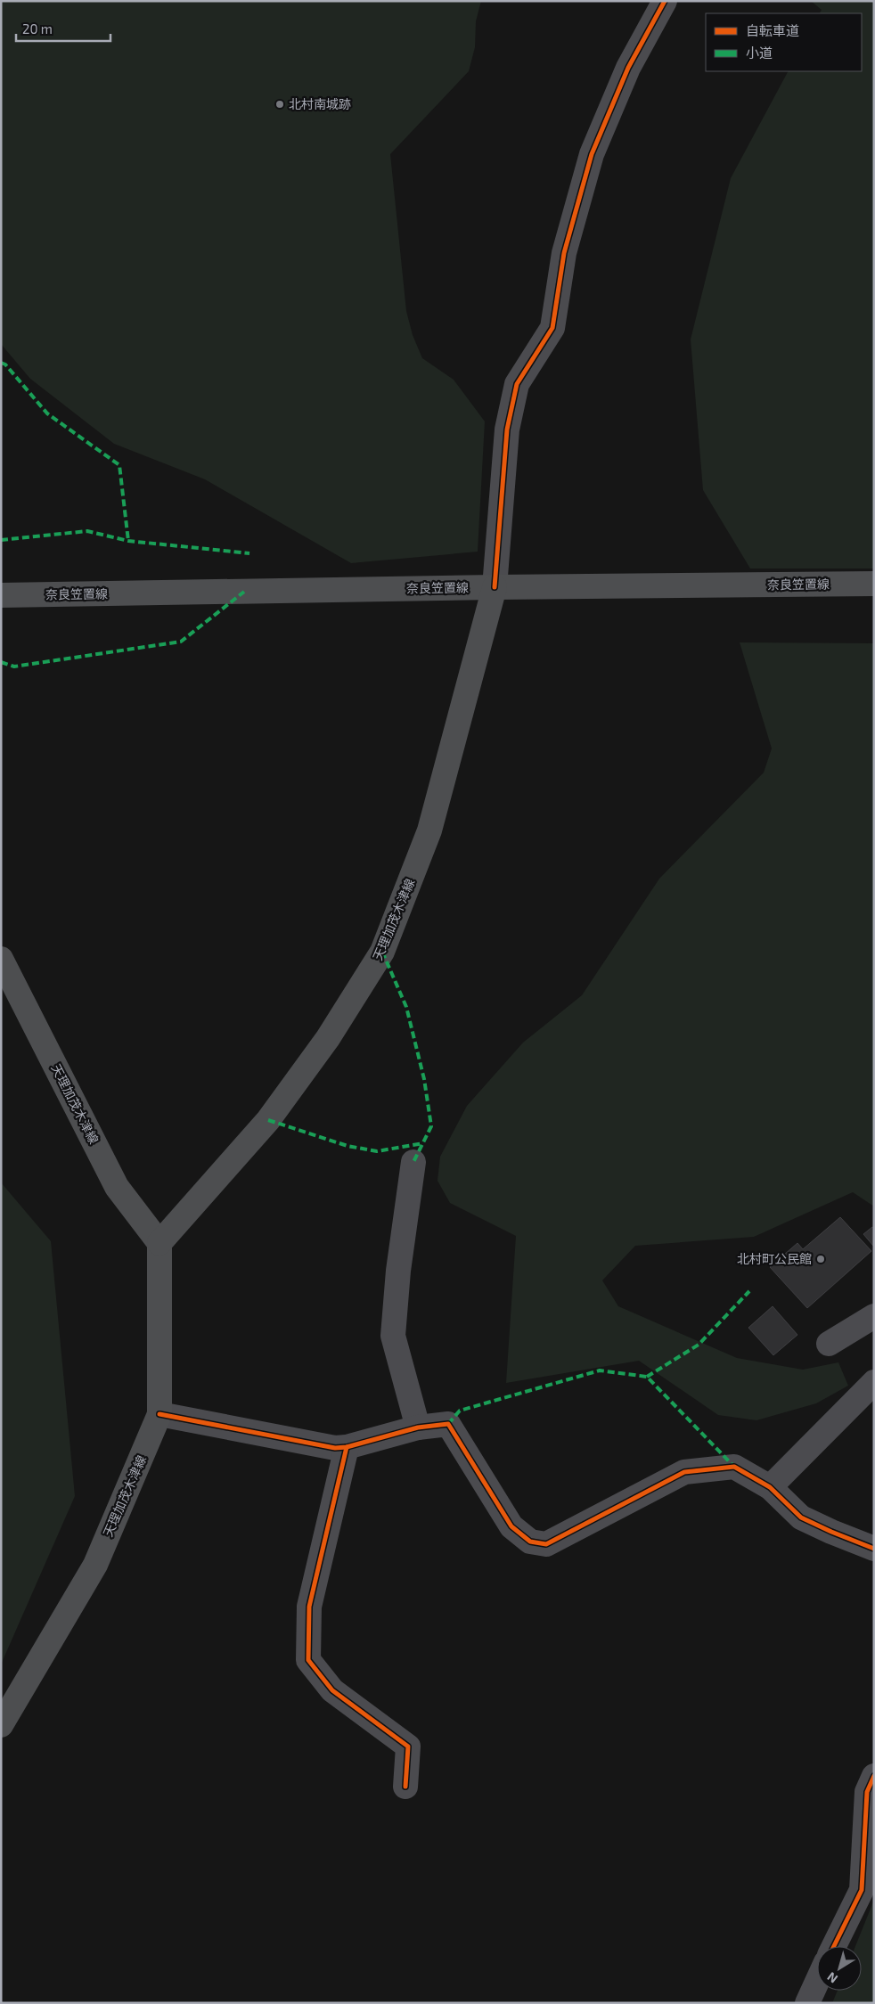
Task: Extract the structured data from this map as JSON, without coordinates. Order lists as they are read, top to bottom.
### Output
{
  "streets": {
    "main road": ["奈良笠置線", "天理加茂木津線"]
  },
  "crossings": [
    ["奈良笠置線", "天理加茂木津線"]
  ],
  "places": ["北村南城跡", "北村町公民館"],
  "legend": ["自転車道", "小道"],
  "scale_bar": "20 m",
  "north": "bottom left"
}
